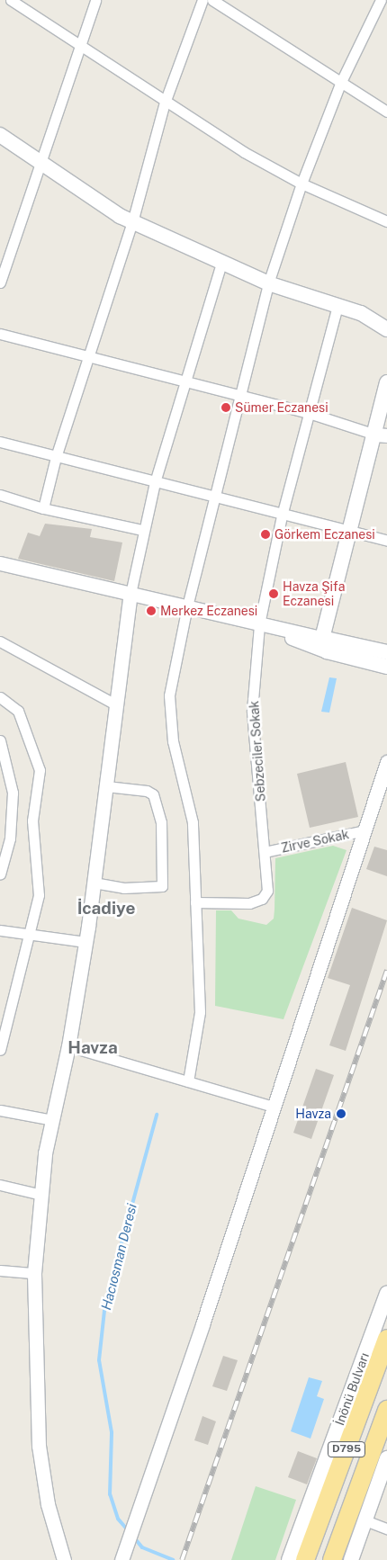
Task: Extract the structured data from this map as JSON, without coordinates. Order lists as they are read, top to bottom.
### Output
{
  "streets": {
    "highway": ["D795"],
    "main road": ["İnönü Bulvarı"],
    "street": ["Sebzeciler Sokak", "Zirve Sokak"]
  },
  "crossings": [
    ["Sebzeciler Sokak", "Zirve Sokak"]
  ],
  "districts": ["İcadiye", "Havza"],
  "water": ["Hacıosman Deresi"],
  "places": [
    "Sümer Eczanesi",
    "Görkem Eczanesi",
    "Havza Şifa Eczanesi",
    "Merkez Eczanesi",
    "Havza"
  ]
}
